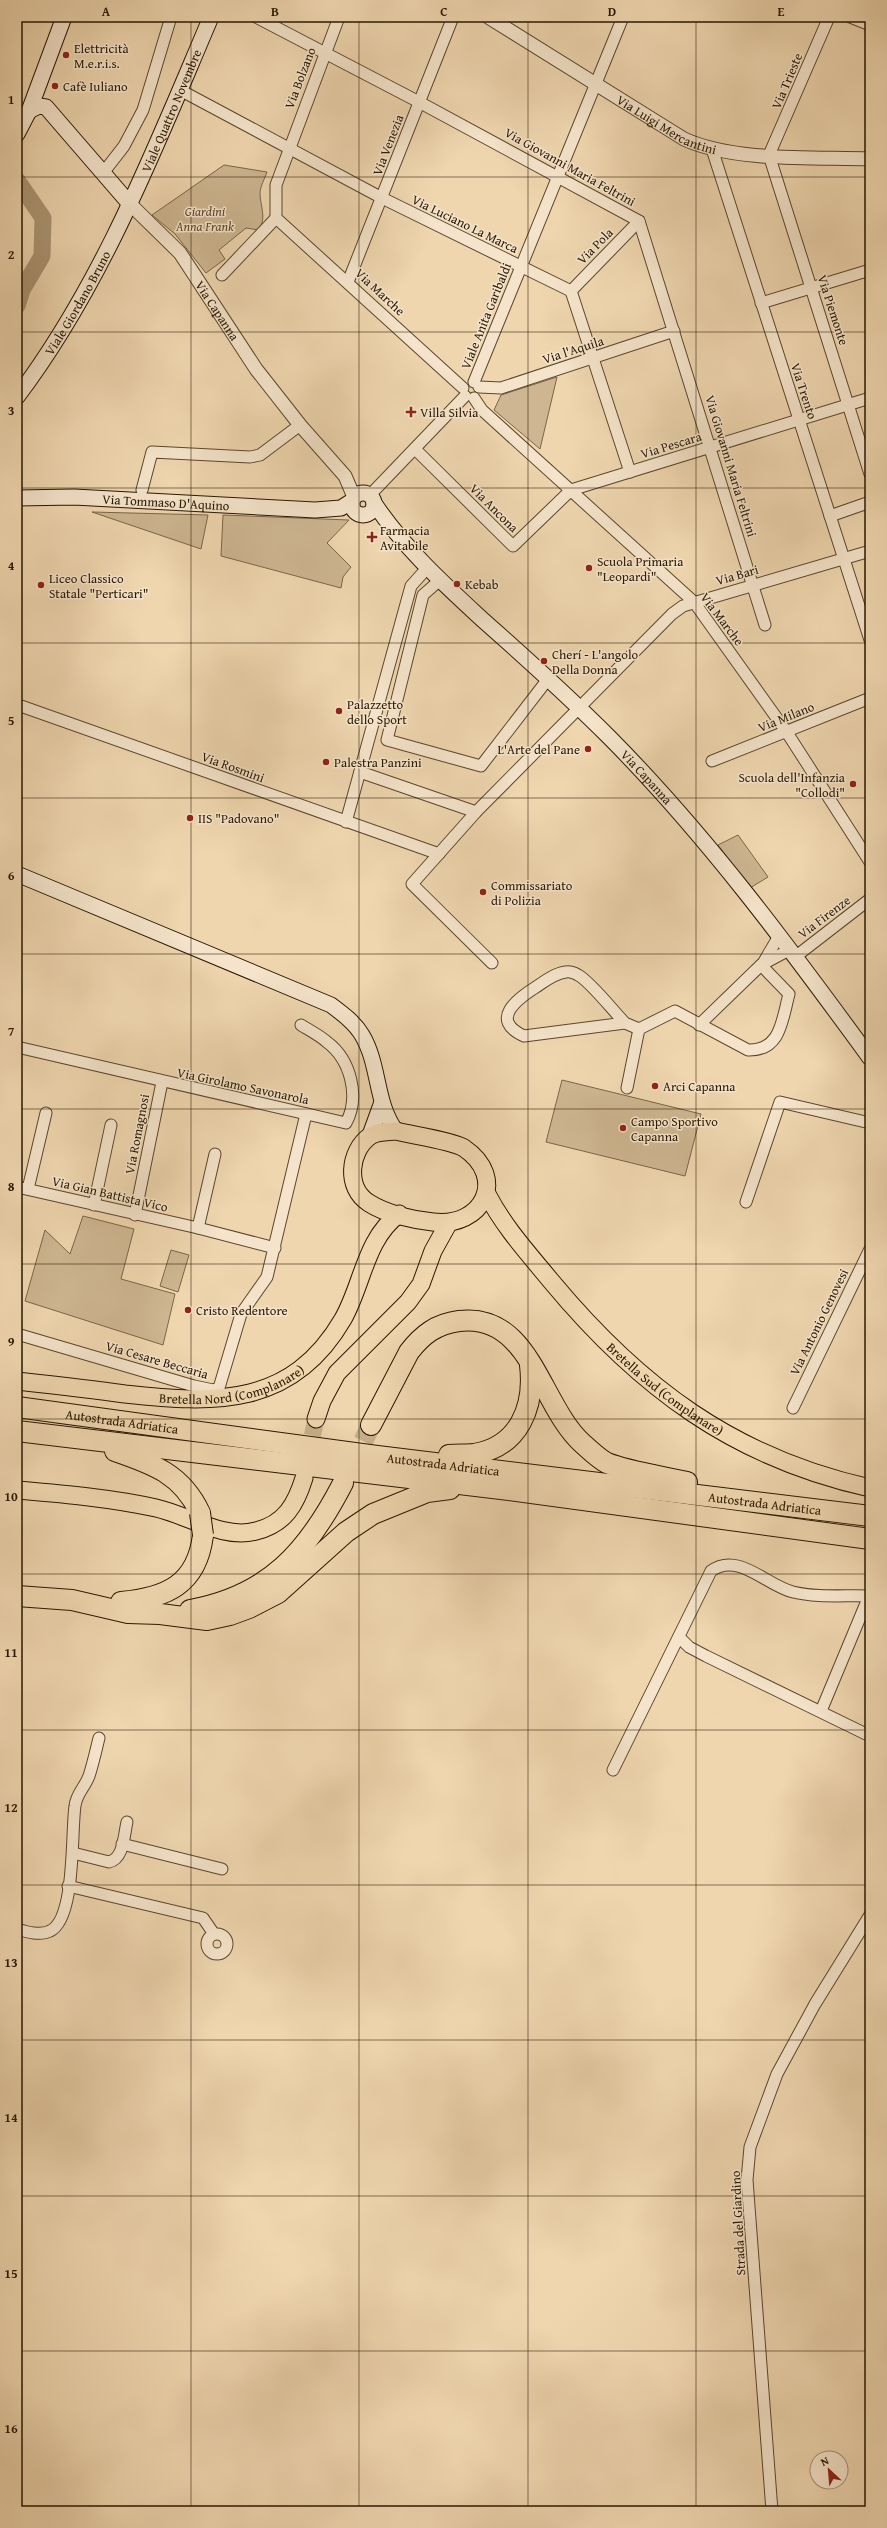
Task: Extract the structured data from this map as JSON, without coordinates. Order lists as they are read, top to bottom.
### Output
{
  "streets": {
    "highway": ["Autostrada Adriatica"],
    "main road": [
      "Viale Quattro Novembre",
      "Viale Giordano Bruno",
      "Via Capanna",
      "Via Tommaso D'Aquino",
      "Bretella Nord (Complanare)",
      "Bretella Sud (Complanare)"
    ],
    "street": [
      "Via Bolzano",
      "Via Trieste",
      "Via Luigi Mercantini",
      "Via Venezia",
      "Via Giovanni Maria Feltrini",
      "Via Luciano La Marca",
      "Via Pola",
      "Via Marche",
      "Via Piemonte",
      "Viale Anita Garibaldi",
      "Via l'Aquila",
      "Via Trento",
      "Via Pescara",
      "Via Ancona",
      "Via Bari",
      "Via Milano",
      "Via Rosmini",
      "Via Firenze",
      "Via Girolamo Savonarola",
      "Via Romagnosi",
      "Via Gian Battista Vico",
      "Via Antonio Genovesi",
      "Via Cesare Beccaria",
      "Strada del Giardino"
    ]
  },
  "crossings": [
    ["Via Bolzano", "Via Giovanni Maria Feltrini"],
    ["Via Bolzano", "Via Luciano La Marca"],
    ["Via Trieste", "Via Luigi Mercantini"],
    ["Via Trieste", "Via Piemonte"],
    ["Viale Quattro Novembre", "Via Luciano La Marca"],
    ["Viale Quattro Novembre", "Viale Giordano Bruno"],
    ["Viale Quattro Novembre", "Via Capanna"],
    ["Via Luigi Mercantini", "Via Piemonte"],
    ["Via Luigi Mercantini", "Viale Anita Garibaldi"],
    ["Via Luigi Mercantini", "Via Trento"],
    ["Via Venezia", "Via Giovanni Maria Feltrini"],
    ["Via Venezia", "Via Luciano La Marca"],
    ["Via Venezia", "Via Marche"],
    ["Via Giovanni Maria Feltrini", "Via Pola"],
    ["Via Giovanni Maria Feltrini", "Viale Anita Garibaldi"],
    ["Via Giovanni Maria Feltrini", "Via l'Aquila"],
    ["Via Giovanni Maria Feltrini", "Via Pescara"],
    ["Via Giovanni Maria Feltrini", "Via Bari"],
    ["Via Luciano La Marca", "Via Pola"],
    ["Via Luciano La Marca", "Viale Anita Garibaldi"],
    ["Via Marche", "Viale Anita Garibaldi"],
    ["Via Marche", "Via Pescara"],
    ["Via Marche", "Via Ancona"],
    ["Via Marche", "Via Bari"],
    ["Via Marche", "Via Milano"],
    ["Viale Giordano Bruno", "Via Capanna"],
    ["Via Piemonte", "Via Pescara"],
    ["Via Capanna", "Via Tommaso D'Aquino"],
    ["Via Capanna", "Via Bari"],
    ["Via Capanna", "Via Firenze"],
    ["Viale Anita Garibaldi", "Via l'Aquila"],
    ["Via Trento", "Via Pescara"],
    ["Via Trento", "Via Bari"],
    ["Via Pescara", "Via Ancona"],
    ["Via Girolamo Savonarola", "Via Romagnosi"],
    ["Via Girolamo Savonarola", "Via Cesare Beccaria"],
    ["Via Romagnosi", "Via Gian Battista Vico"],
    ["Via Gian Battista Vico", "Via Cesare Beccaria"],
    ["Bretella Nord (Complanare)", "Bretella Sud (Complanare)"]
  ],
  "parks": ["Giardini Anna Frank"],
  "places": {
    "other": [
      "Elettricità M.e.r.i.s.",
      "Cafè Iuliano",
      "Scuola Primaria \"Leopardi\"",
      "Kebab",
      "Liceo Classico Statale \"Perticari\"",
      "Cherí - L'angolo Della Donna",
      "Palazzetto dello Sport",
      "L'Arte del Pane",
      "Palestra Panzini",
      "Scuola dell'Infanzia \"Collodi\"",
      "IIS \"Padovano\"",
      "Commissariato di Polizia",
      "Arci Capanna",
      "Campo Sportivo Capanna",
      "Cristo Redentore"
    ],
    "health": ["Villa Silvia", "Farmacia Avitabile"]
  },
  "north": "top left",
  "grid": {
    "columns": [
      "A",
      "B",
      "C",
      "D",
      "E"
    ],
    "rows": [
      "1",
      "2",
      "3",
      "4",
      "5",
      "6",
      "7",
      "8",
      "9",
      "10",
      "11",
      "12",
      "13",
      "14",
      "15",
      "16"
    ]
  }
}
